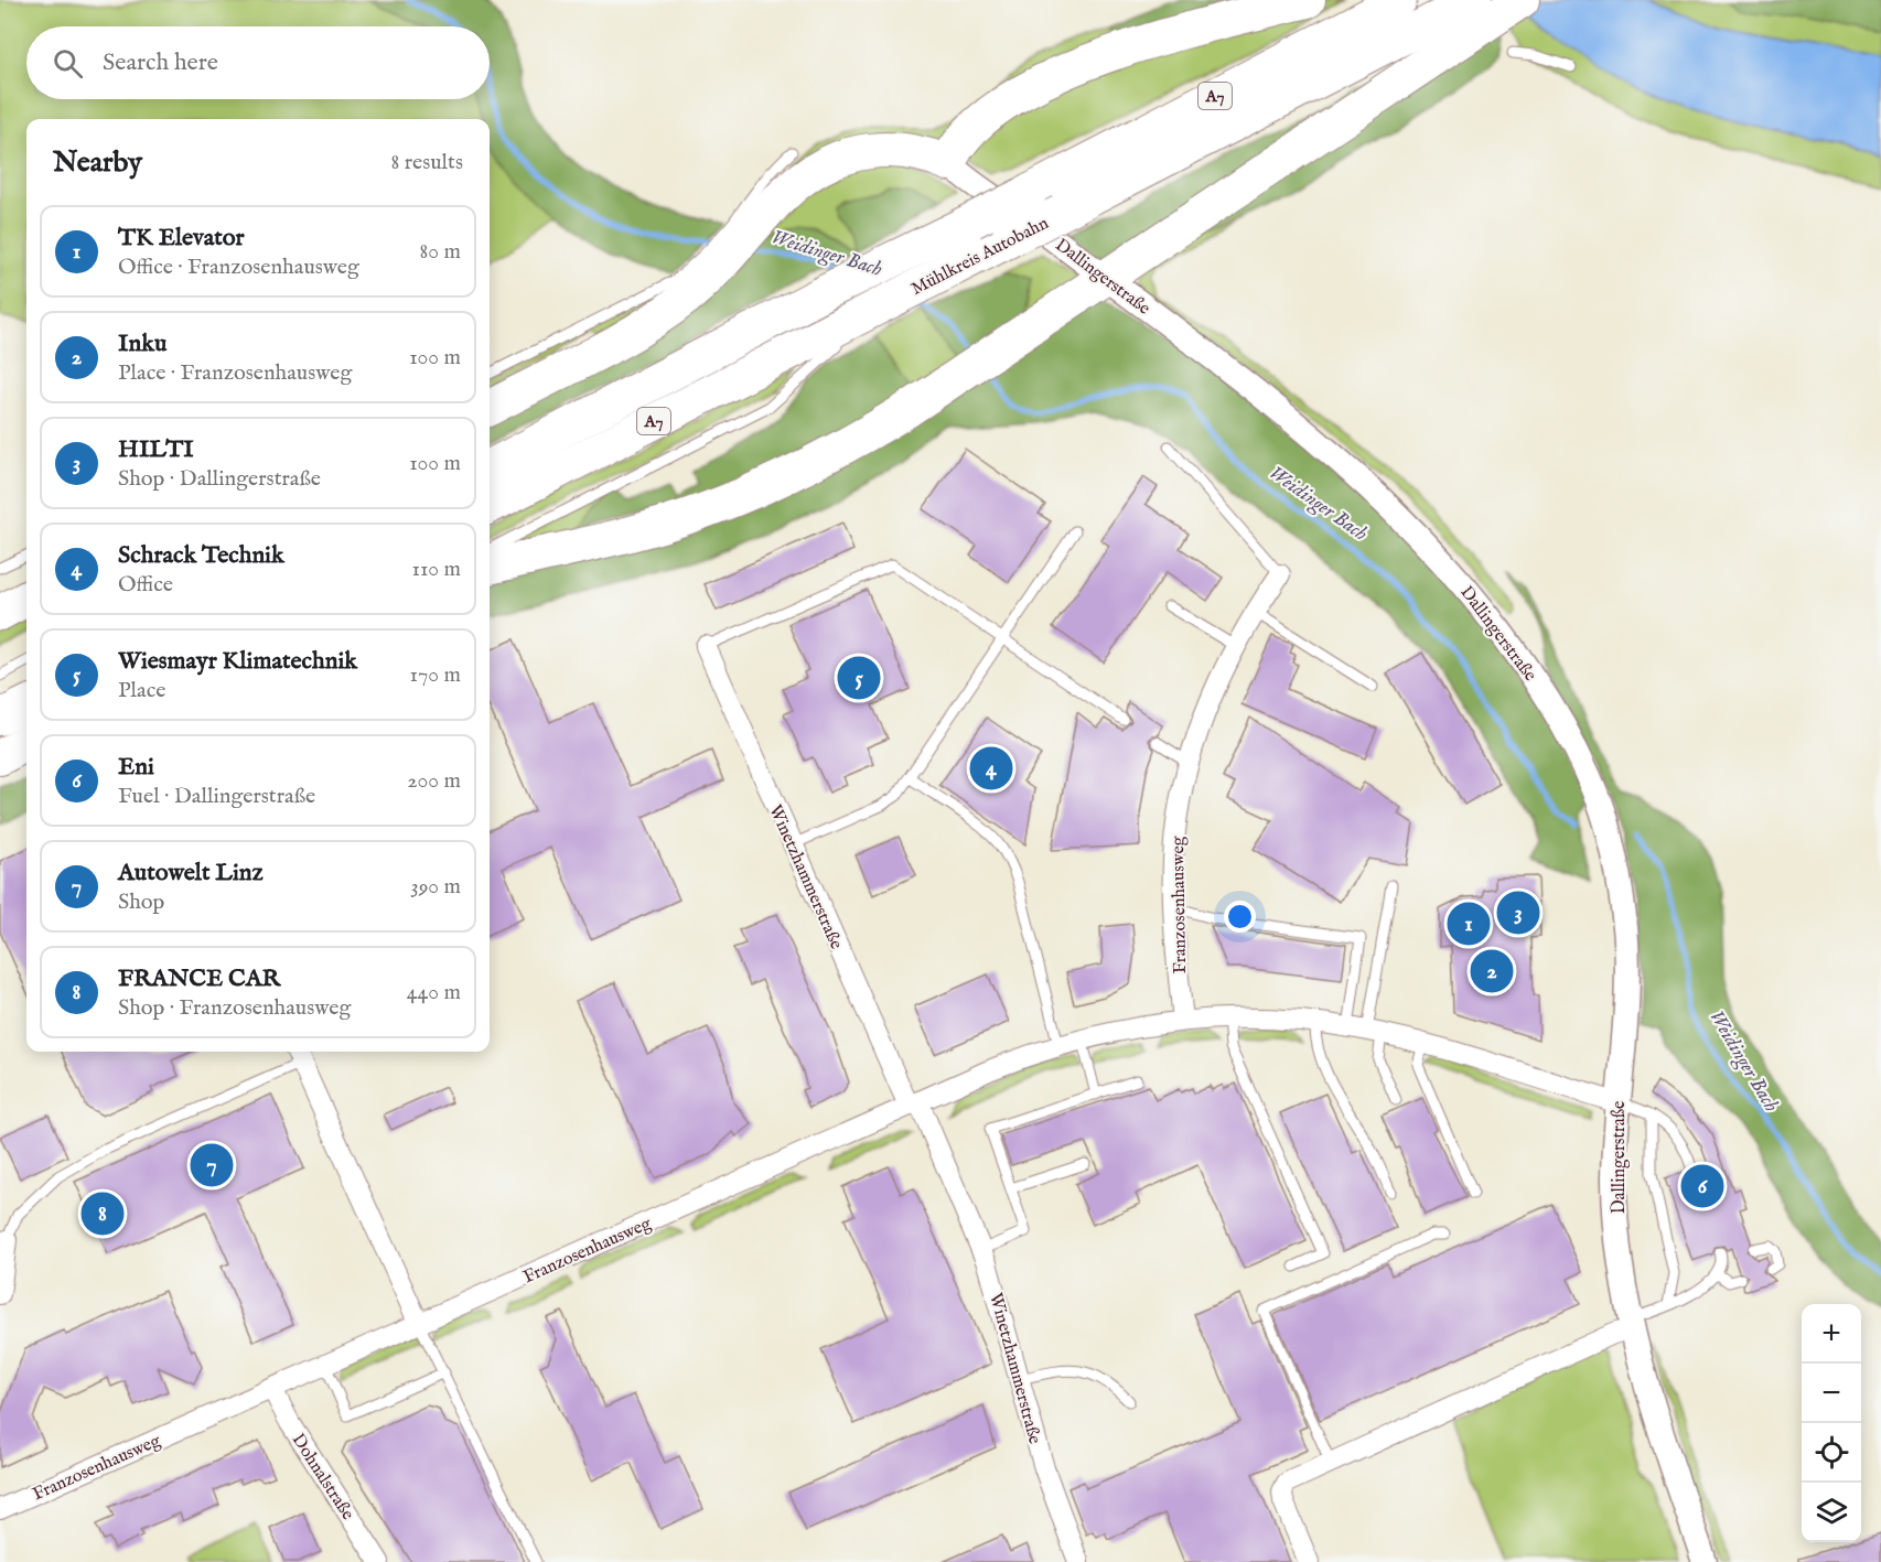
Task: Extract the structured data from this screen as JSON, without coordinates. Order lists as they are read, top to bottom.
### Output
{
  "streets": {
    "highway": ["A7", "Mühlkreis Autobahn"],
    "street": [
      "Dallingerstraße",
      "Winetzhammerstraße",
      "Franzosenhausweg",
      "Dohnalstraße"
    ]
  },
  "crossings": [
    ["Dallingerstraße", "Franzosenhausweg"],
    ["Winetzhammerstraße", "Franzosenhausweg"],
    ["Franzosenhausweg", "Dohnalstraße"]
  ],
  "water": ["Weidinger Bach"],
  "page": {
    "search": "Search here",
    "heading": ["Nearby", "8 results"],
    "list": [
      {
        "mark": "1",
        "name": "TK Elevator",
        "note": "Office · Franzosenhausweg",
        "value": "80 m"
      },
      {
        "mark": "2",
        "name": "Inku",
        "note": "Place · Franzosenhausweg",
        "value": "100 m"
      },
      {
        "mark": "3",
        "name": "HILTI",
        "note": "Shop · Dallingerstraße",
        "value": "100 m"
      },
      {
        "mark": "4",
        "name": "Schrack Technik",
        "note": "Office",
        "value": "110 m"
      },
      {
        "mark": "5",
        "name": "Wiesmayr Klimatechnik",
        "note": "Place",
        "value": "170 m"
      },
      {
        "mark": "6",
        "name": "Eni",
        "note": "Fuel · Dallingerstraße",
        "value": "200 m"
      },
      {
        "mark": "7",
        "name": "Autowelt Linz",
        "note": "Shop",
        "value": "390 m"
      },
      {
        "mark": "8",
        "name": "FRANCE CAR",
        "note": "Shop · Franzosenhausweg",
        "value": "440 m"
      }
    ],
    "pins": [
      "5",
      "4",
      "3",
      "1",
      "2",
      "7",
      "6",
      "8"
    ],
    "map_buttons": ["+", "−"]
  }
}
